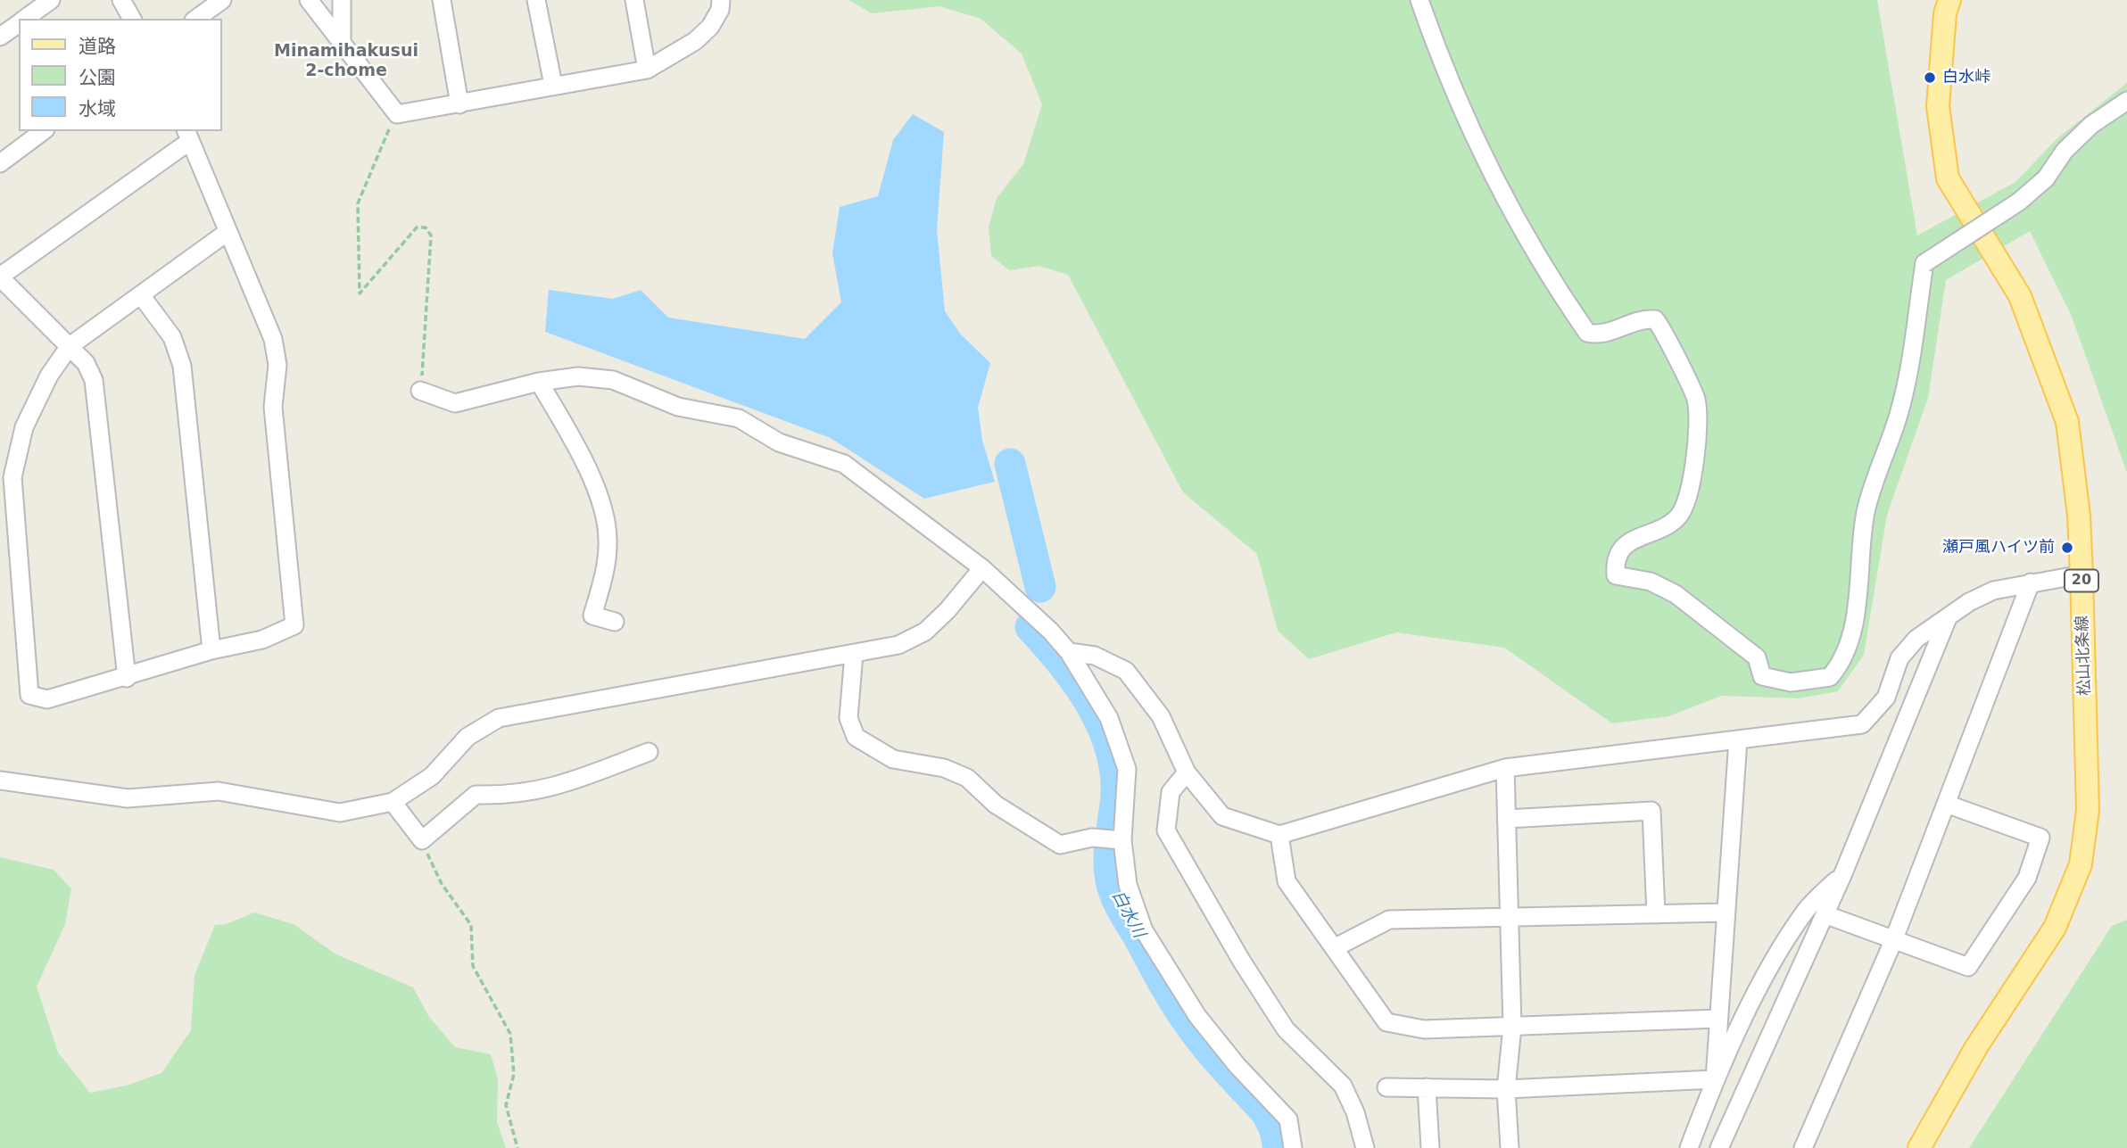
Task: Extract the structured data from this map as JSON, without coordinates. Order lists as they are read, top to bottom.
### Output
{
  "streets": {
    "main road": ["20", "松山北条線"]
  },
  "districts": ["Minamihakusui 2-chome"],
  "water": ["白水川"],
  "places": ["白水峠", "瀬戸風ハイツ前"],
  "legend": ["道路", "公園", "水域"]
}
